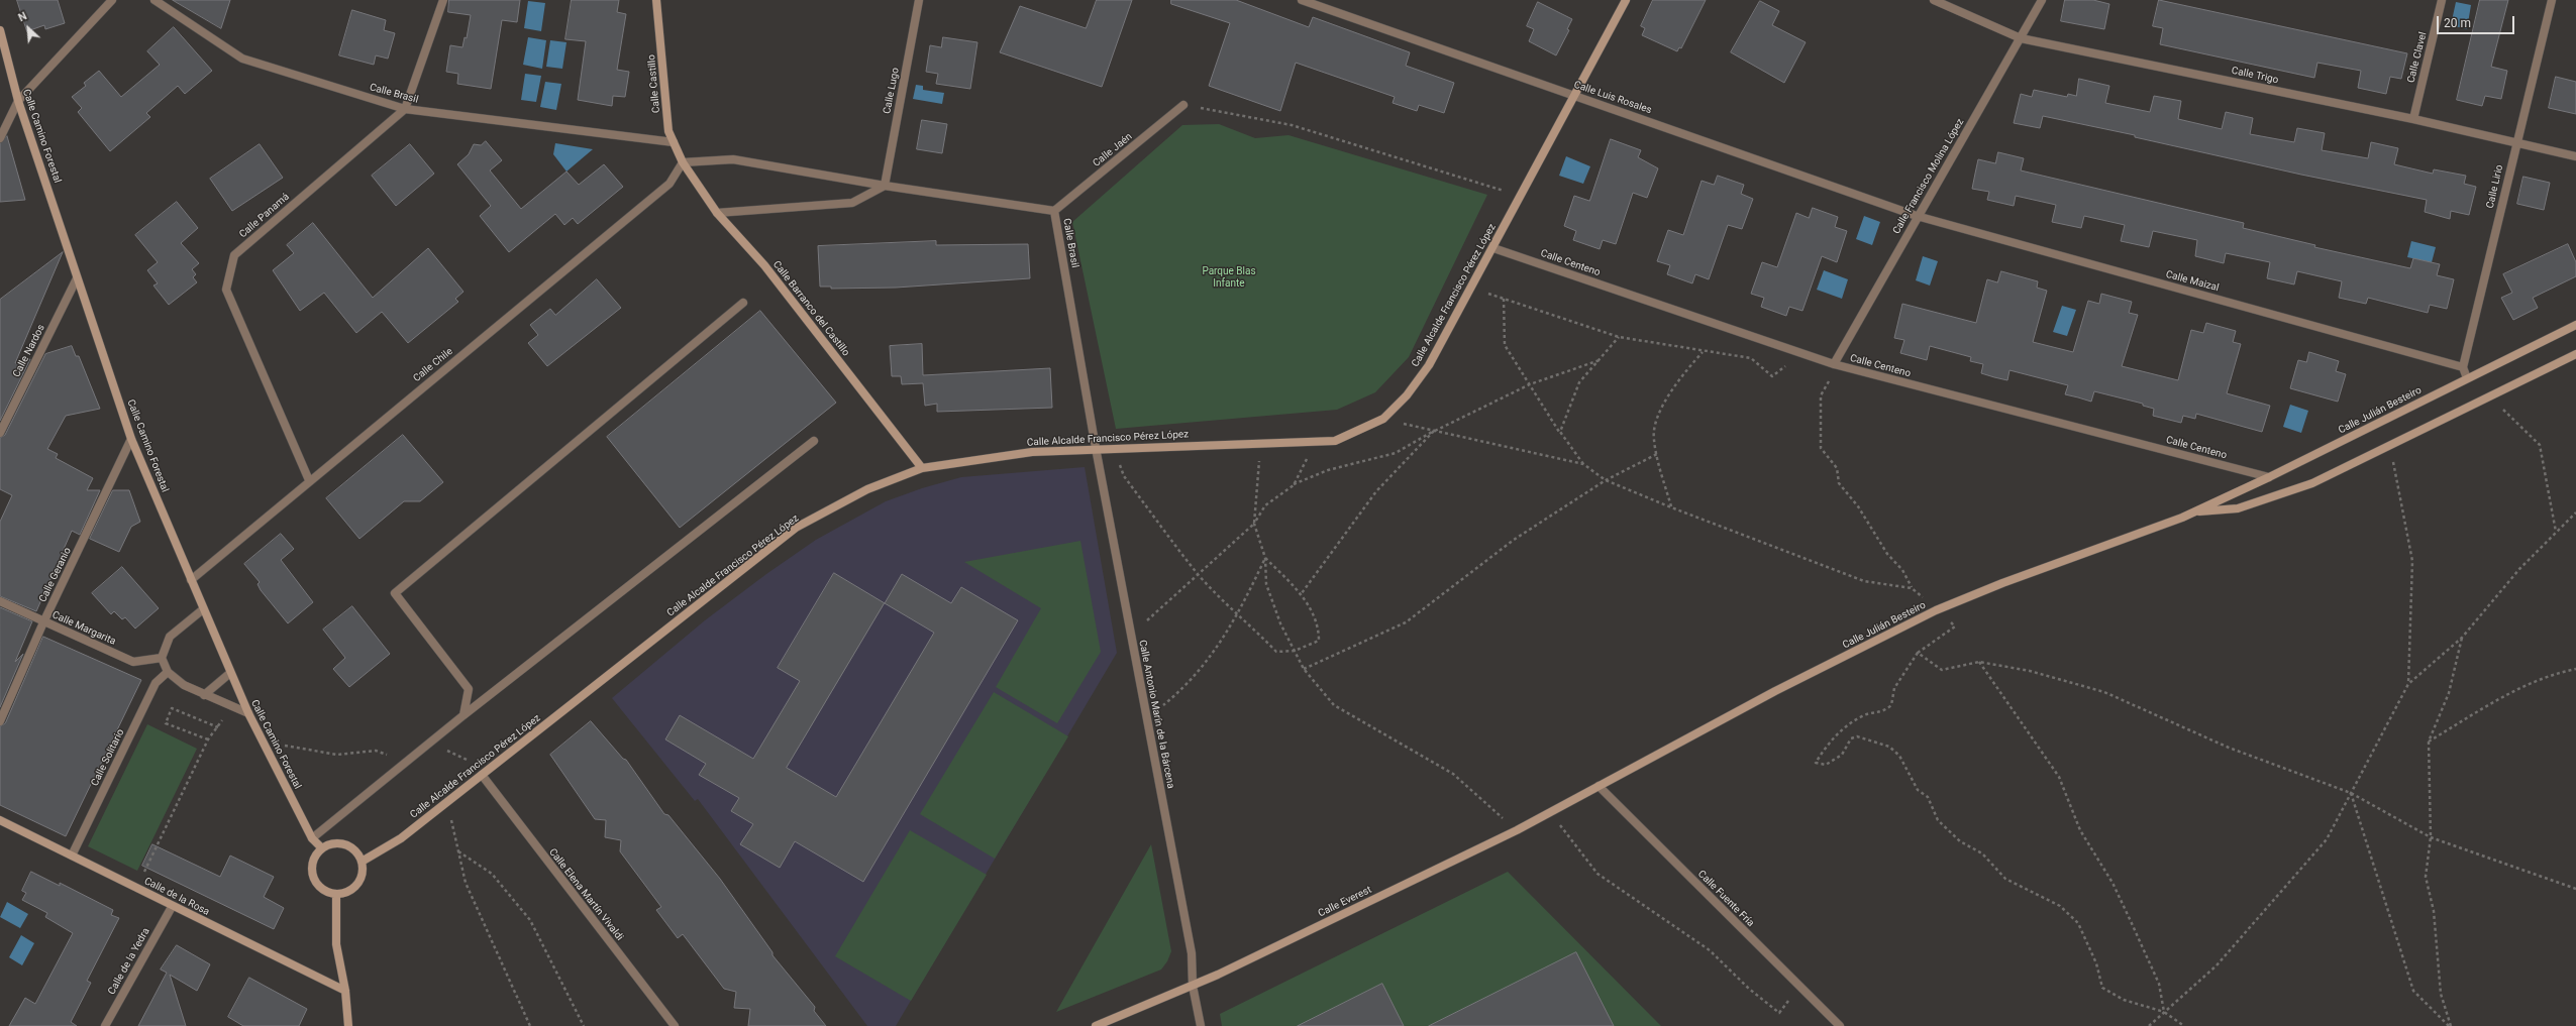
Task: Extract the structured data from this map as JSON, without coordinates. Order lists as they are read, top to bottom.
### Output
{
  "streets": {
    "street": [
      "Calle Clavel",
      "Calle Trigo",
      "Calle Castillo",
      "Calle Lugo",
      "Calle Brasil",
      "Calle Luis Rosales",
      "Calle Camino Forestal",
      "Calle Jaén",
      "Calle Francisco Molina López",
      "Calle Lirio",
      "Calle Panamá",
      "Calle Centeno",
      "Calle Maizal",
      "Calle Alcalde Francisco Pérez López",
      "Calle Barranco del Castillo",
      "Calle Nardos",
      "Calle Chile",
      "Calle Julián Besteiro",
      "Calle Geranio",
      "Calle Margarita",
      "Calle Antonio Marín de la Bárcena",
      "Calle Solitario",
      "Calle Elena Martín Vivaldi",
      "Calle de la Rosa",
      "Calle Fuente Fría",
      "Calle Everest",
      "Calle de la Yedra"
    ]
  },
  "crossings": [
    ["Calle Clavel", "Calle Trigo"],
    ["Calle Trigo", "Calle Francisco Molina López"],
    ["Calle Trigo", "Calle Lirio"],
    ["Calle Castillo", "Calle Brasil"],
    ["Calle Castillo", "Calle Barranco del Castillo"],
    ["Calle Castillo", "Calle Chile"],
    ["Calle Lugo", "Calle Brasil"],
    ["Calle Brasil", "Calle Jaén"],
    ["Calle Brasil", "Calle Panamá"],
    ["Calle Brasil", "Calle Alcalde Francisco Pérez López"],
    ["Calle Brasil", "Calle Barranco del Castillo"],
    ["Calle Brasil", "Calle Chile"],
    ["Calle Brasil", "Calle Antonio Marín de la Bárcena"],
    ["Calle Luis Rosales", "Calle Francisco Molina López"],
    ["Calle Luis Rosales", "Calle Maizal"],
    ["Calle Luis Rosales", "Calle Alcalde Francisco Pérez López"],
    ["Calle Camino Forestal", "Calle Alcalde Francisco Pérez López"],
    ["Calle Camino Forestal", "Calle Nardos"],
    ["Calle Camino Forestal", "Calle Chile"],
    ["Calle Camino Forestal", "Calle Geranio"],
    ["Calle Francisco Molina López", "Calle Centeno"],
    ["Calle Francisco Molina López", "Calle Maizal"],
    ["Calle Lirio", "Calle Maizal"],
    ["Calle Panamá", "Calle Chile"],
    ["Calle Centeno", "Calle Alcalde Francisco Pérez López"],
    ["Calle Centeno", "Calle Julián Besteiro"],
    ["Calle Alcalde Francisco Pérez López", "Calle Barranco del Castillo"],
    ["Calle Alcalde Francisco Pérez López", "Calle Antonio Marín de la Bárcena"],
    ["Calle Alcalde Francisco Pérez López", "Calle Elena Martín Vivaldi"],
    ["Calle Barranco del Castillo", "Calle Chile"],
    ["Calle Julián Besteiro", "Calle Fuente Fría"],
    ["Calle Julián Besteiro", "Calle Everest"],
    ["Calle Geranio", "Calle Margarita"],
    ["Calle Antonio Marín de la Bárcena", "Calle Everest"],
    ["Calle Solitario", "Calle de la Rosa"],
    ["Calle de la Rosa", "Calle de la Yedra"],
    ["Calle Fuente Fría", "Calle Everest"]
  ],
  "parks": ["Parque Blas Infante"],
  "scale_bar": "20 m",
  "north": "top left"
}
